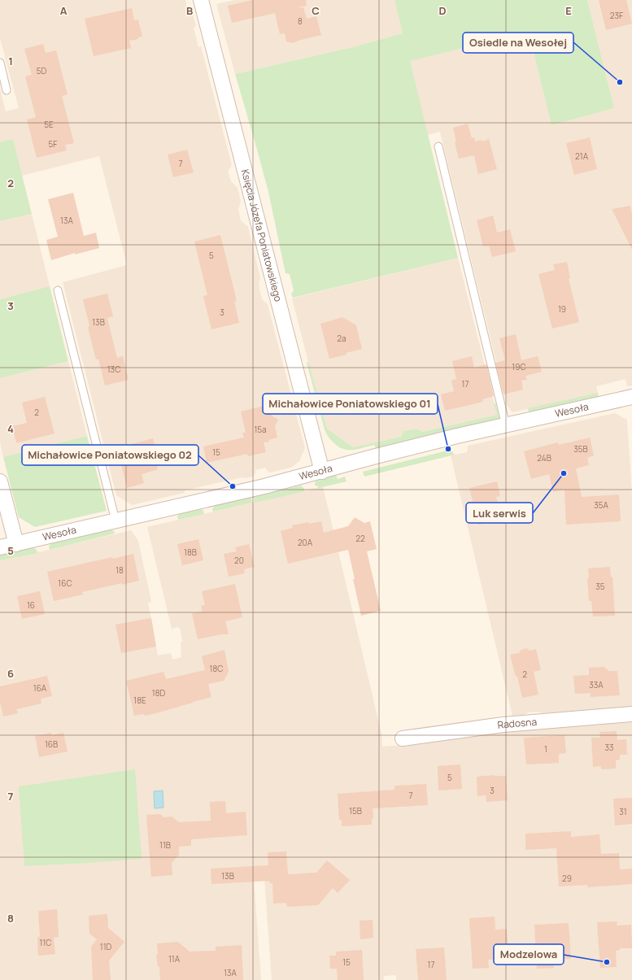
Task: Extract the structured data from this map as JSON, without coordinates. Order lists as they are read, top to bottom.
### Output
{
  "streets": {
    "street": ["Księcia Józefa Poniatowskiego", "Wesoła", "Radosna"]
  },
  "crossings": [
    ["Księcia Józefa Poniatowskiego", "Wesoła"]
  ],
  "places": [
    "Osiedle na Wesołej",
    "Michałowice Poniatowskiego 01",
    "Luk serwis",
    "Michałowice Poniatowskiego 02",
    "Modzelowa"
  ],
  "house_numbers": [
    "23F",
    "8",
    "5D",
    "5E",
    "5F",
    "21A",
    "7",
    "13A",
    "5",
    "19",
    "3",
    "13B",
    "2a",
    "19C",
    "13C",
    "17",
    "2",
    "15a",
    "35B",
    "15",
    "24B",
    "35A",
    "22",
    "20A",
    "18B",
    "20",
    "18",
    "16C",
    "35",
    "16",
    "18C",
    "2",
    "33A",
    "16A",
    "18D",
    "18E",
    "16B",
    "33",
    "1",
    "5",
    "3",
    "7",
    "15B",
    "31",
    "11B",
    "13B",
    "29",
    "11C",
    "11D",
    "11A",
    "15",
    "17",
    "13A"
  ],
  "grid": {
    "columns": [
      "A",
      "B",
      "C",
      "D",
      "E"
    ],
    "rows": [
      "1",
      "2",
      "3",
      "4",
      "5",
      "6",
      "7",
      "8"
    ]
  }
}
